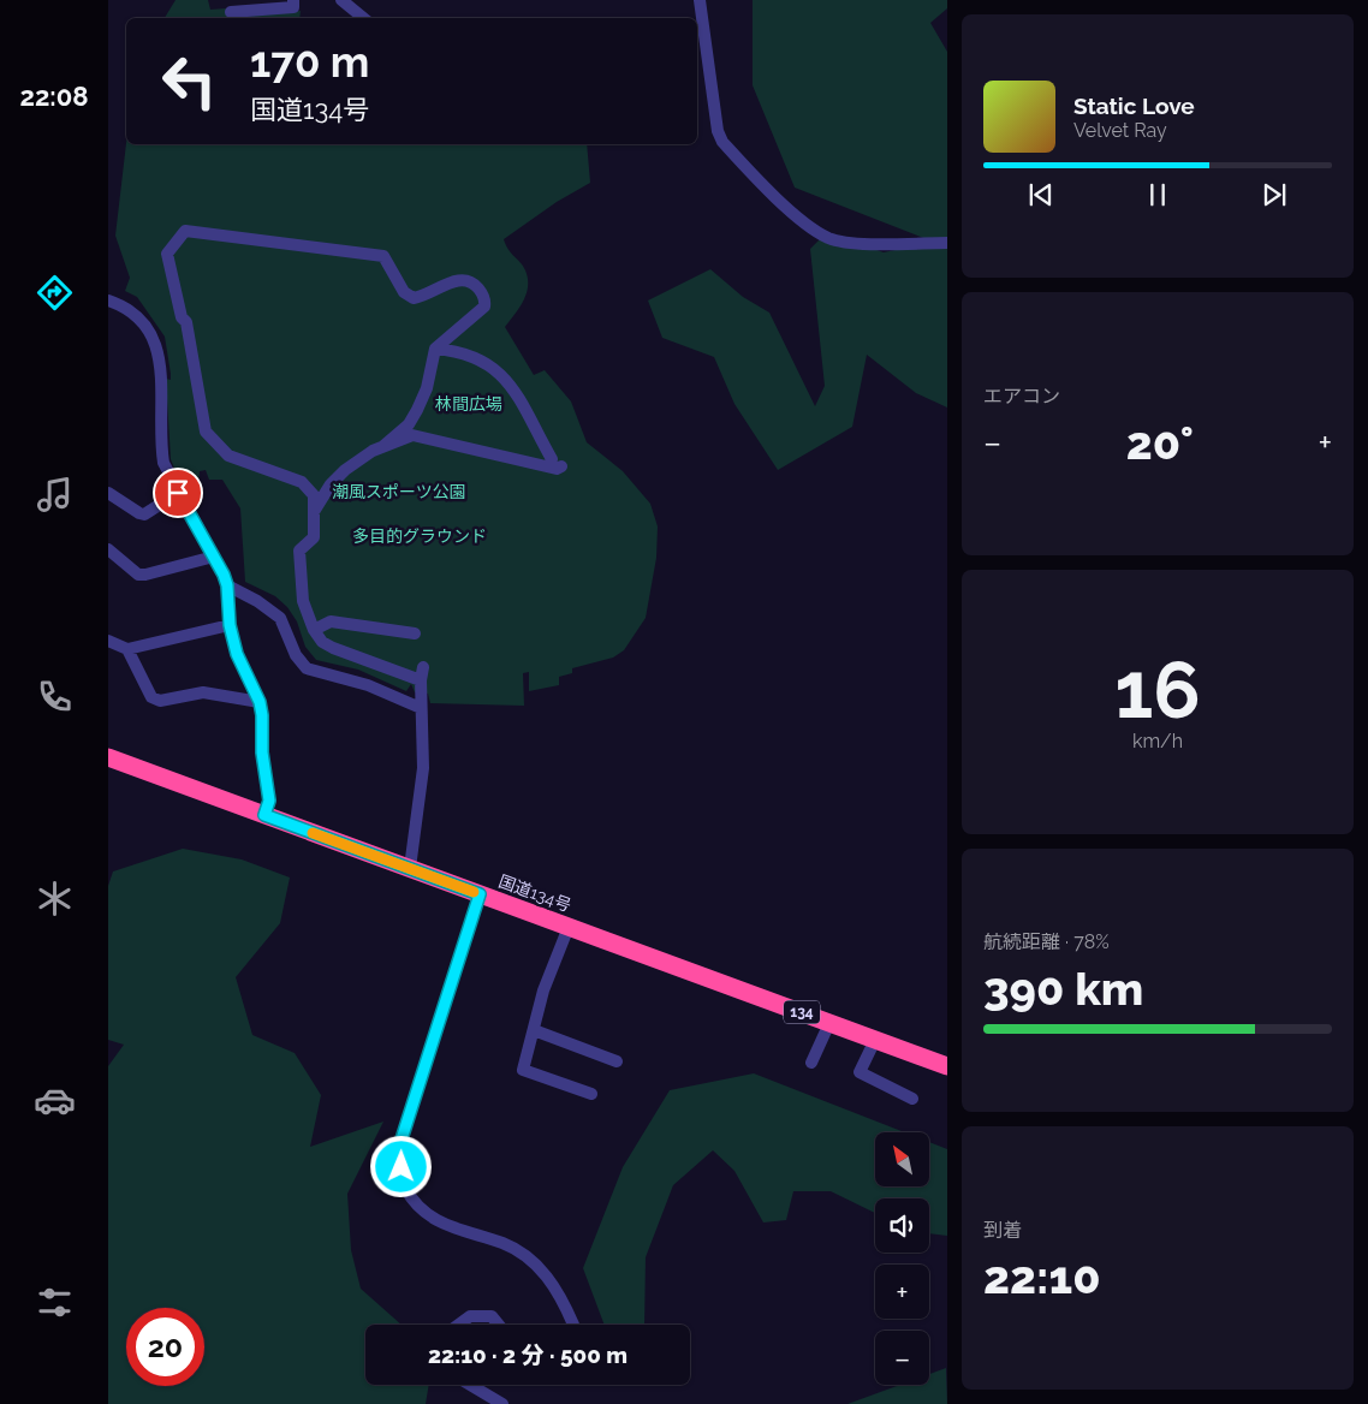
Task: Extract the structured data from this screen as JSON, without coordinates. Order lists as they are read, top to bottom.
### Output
{
  "streets": {
    "highway": ["国道134号", "134"]
  },
  "parks": ["林間広場", "潮風スポーツ公園", "多目的グラウンド"],
  "north": "top left",
  "page": {
    "tabs": "22:08",
    "turn": ["170 m", "国道134号"],
    "song": ["Static Love", "Velvet Ray"],
    "tile": [
      "エアコン",
      ["16", "km/h"],
      ["航続距離 · 78%", "390 km"],
      ["到着", "22:10"]
    ],
    "heat": ["−", "20°", "+"],
    "map_buttons": ["+", "−"],
    "limit": "20",
    "trip": "22:10 · 2 分 · 500 m"
  }
}
